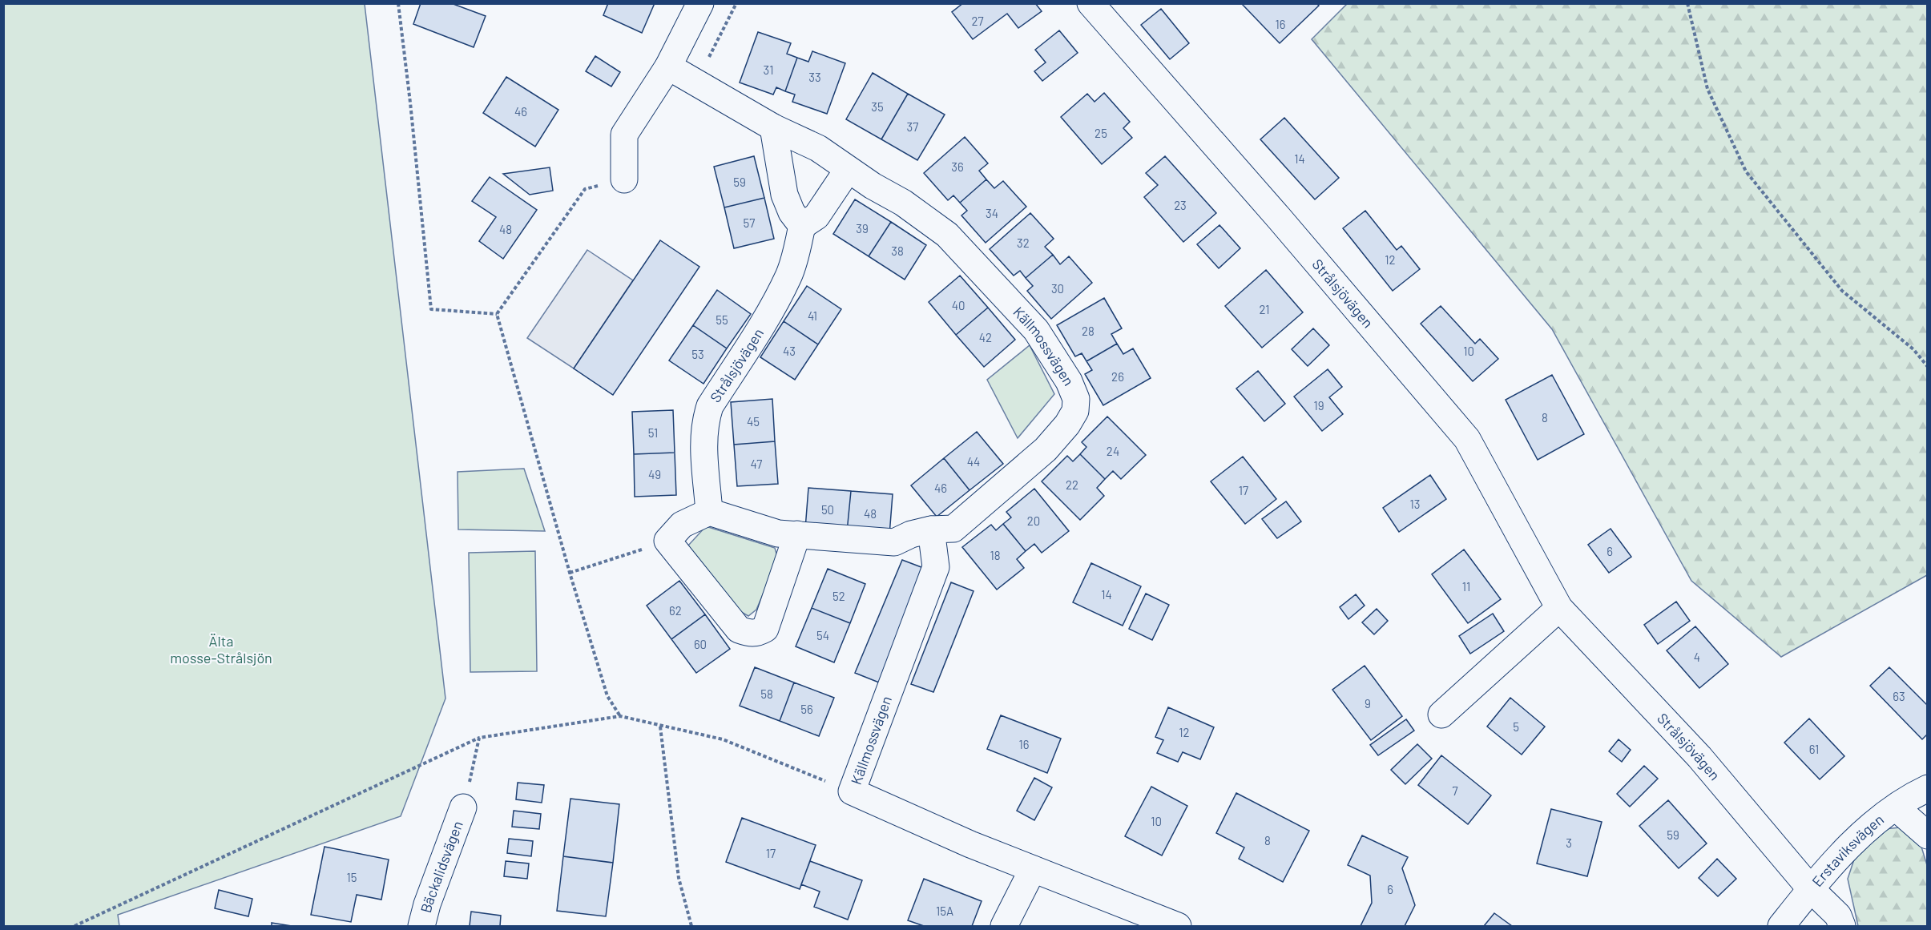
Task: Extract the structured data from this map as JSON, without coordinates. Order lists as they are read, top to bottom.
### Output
{
  "streets": {
    "street": [
      "Strålsjövägen",
      "Källmossvägen",
      "Erstaviksvägen",
      "Bäckalidsvägen"
    ]
  },
  "crossings": [
    ["Strålsjövägen", "Källmossvägen"],
    ["Strålsjövägen", "Erstaviksvägen"]
  ],
  "parks": ["Älta mosse-Strålsjön"],
  "house_numbers": [
    "27",
    "16",
    "31",
    "33",
    "35",
    "46",
    "37",
    "25",
    "14",
    "36",
    "59",
    "23",
    "34",
    "57",
    "39",
    "48",
    "32",
    "38",
    "12",
    "30",
    "40",
    "21",
    "41",
    "55",
    "28",
    "42",
    "43",
    "10",
    "53",
    "26",
    "19",
    "8",
    "45",
    "51",
    "24",
    "44",
    "47",
    "49",
    "22",
    "46",
    "17",
    "13",
    "50",
    "48",
    "20",
    "6",
    "18",
    "11",
    "14",
    "52",
    "62",
    "54",
    "60",
    "4",
    "58",
    "63",
    "9",
    "56",
    "5",
    "12",
    "16",
    "61",
    "7",
    "10",
    "59",
    "8",
    "3",
    "17",
    "15",
    "6",
    "15A"
  ]
}
